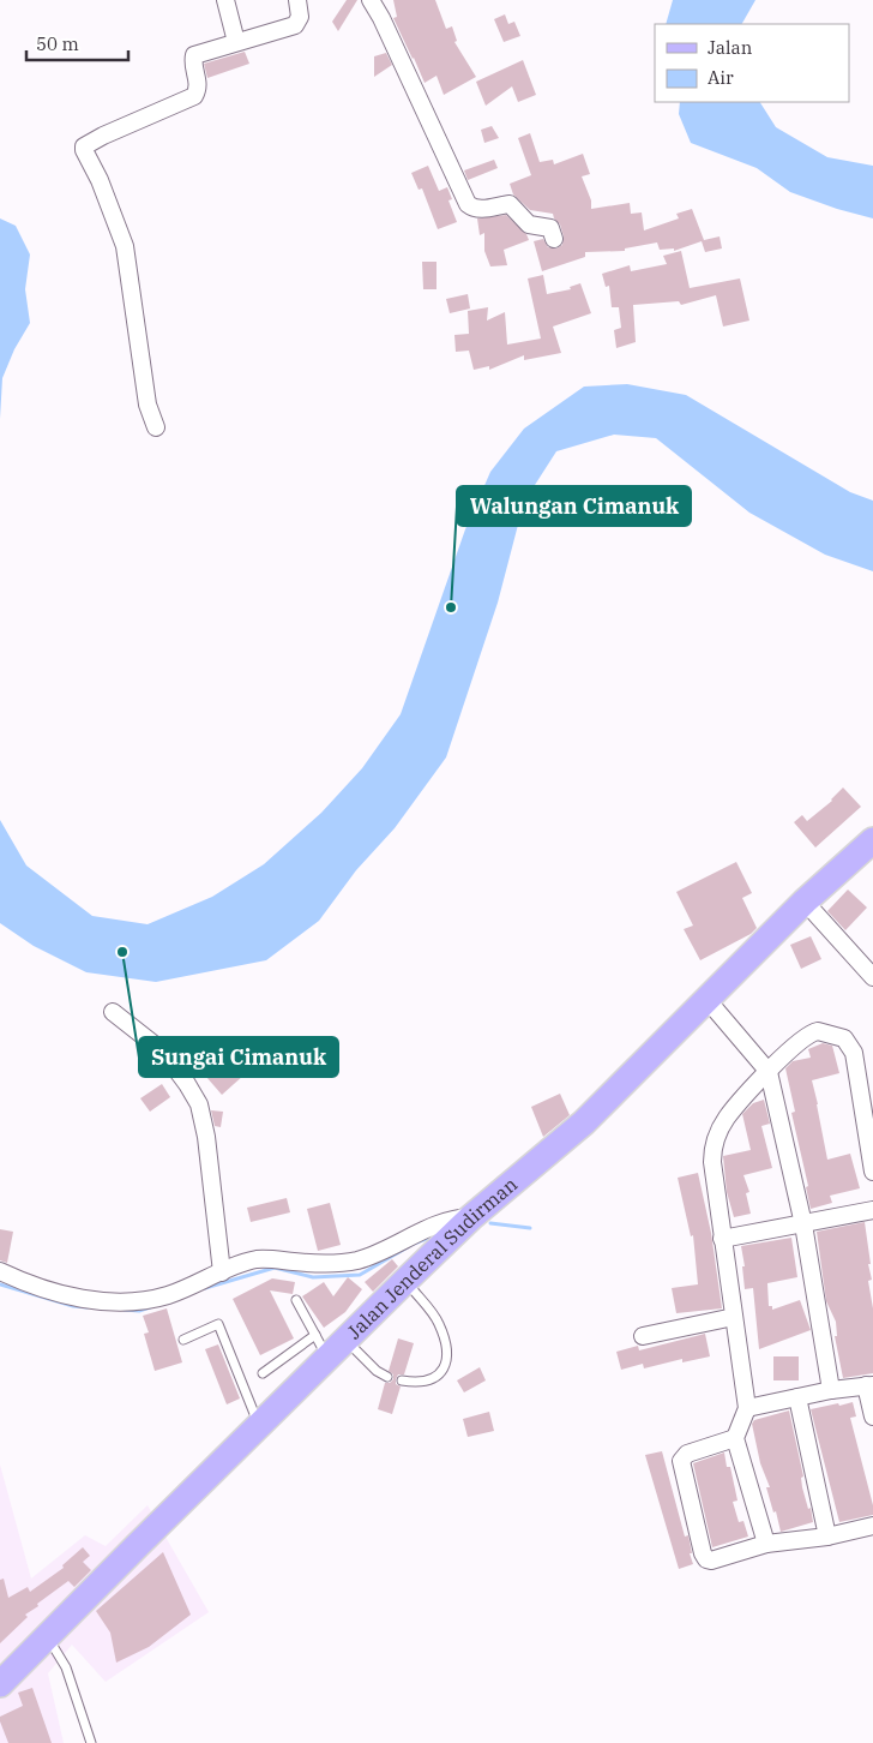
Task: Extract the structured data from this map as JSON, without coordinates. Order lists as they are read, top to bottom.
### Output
{
  "streets": {
    "main road": ["Jalan Jenderal Sudirman"]
  },
  "places": ["Walungan Cimanuk", "Sungai Cimanuk"],
  "legend": ["Jalan", "Air"],
  "scale_bar": "50 m"
}
